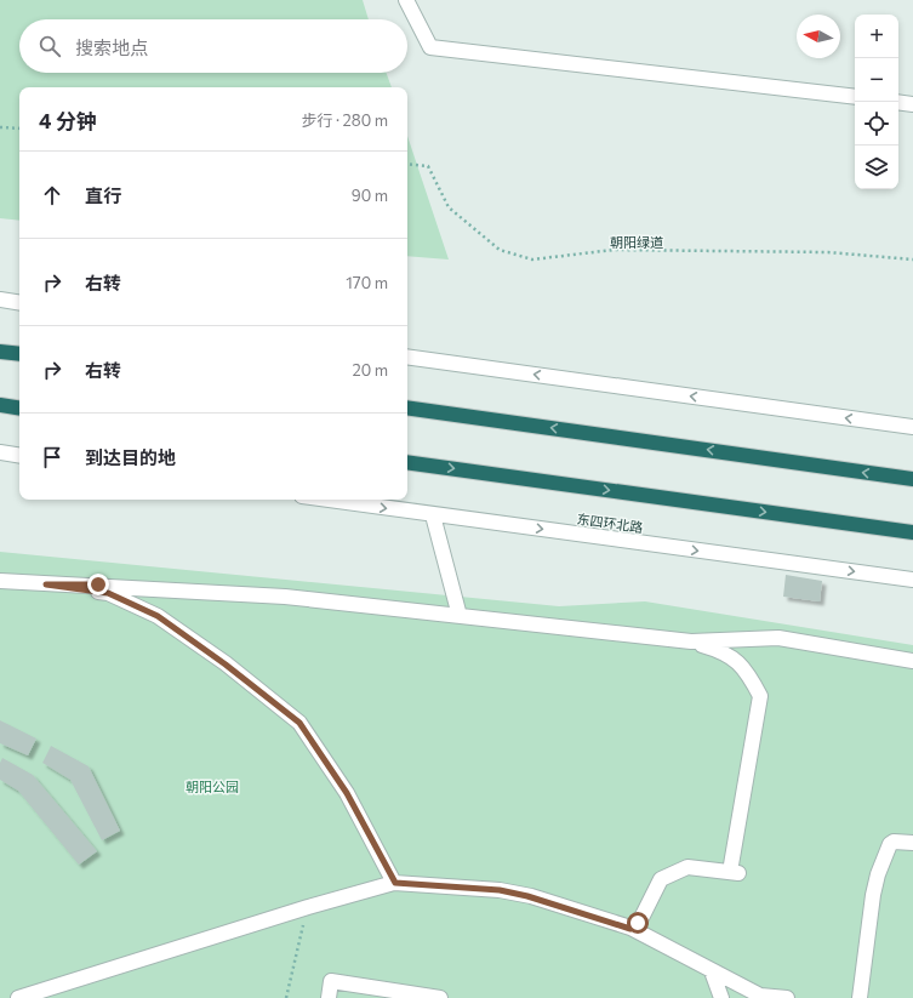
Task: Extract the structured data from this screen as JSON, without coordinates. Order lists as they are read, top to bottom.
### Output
{
  "streets": {
    "street": ["东四环北路"],
    "path": ["朝阳绿道"]
  },
  "parks": ["朝阳公园"],
  "north": "left",
  "page": {
    "map_buttons": ["+", "−"],
    "search": "搜索地点",
    "heading": ["4 分钟", "步行 · 280 m"],
    "list": [
      ["直行", "90 m"],
      ["右转", "170 m"],
      ["右转", "20 m"],
      "到达目的地"
    ]
  }
}
